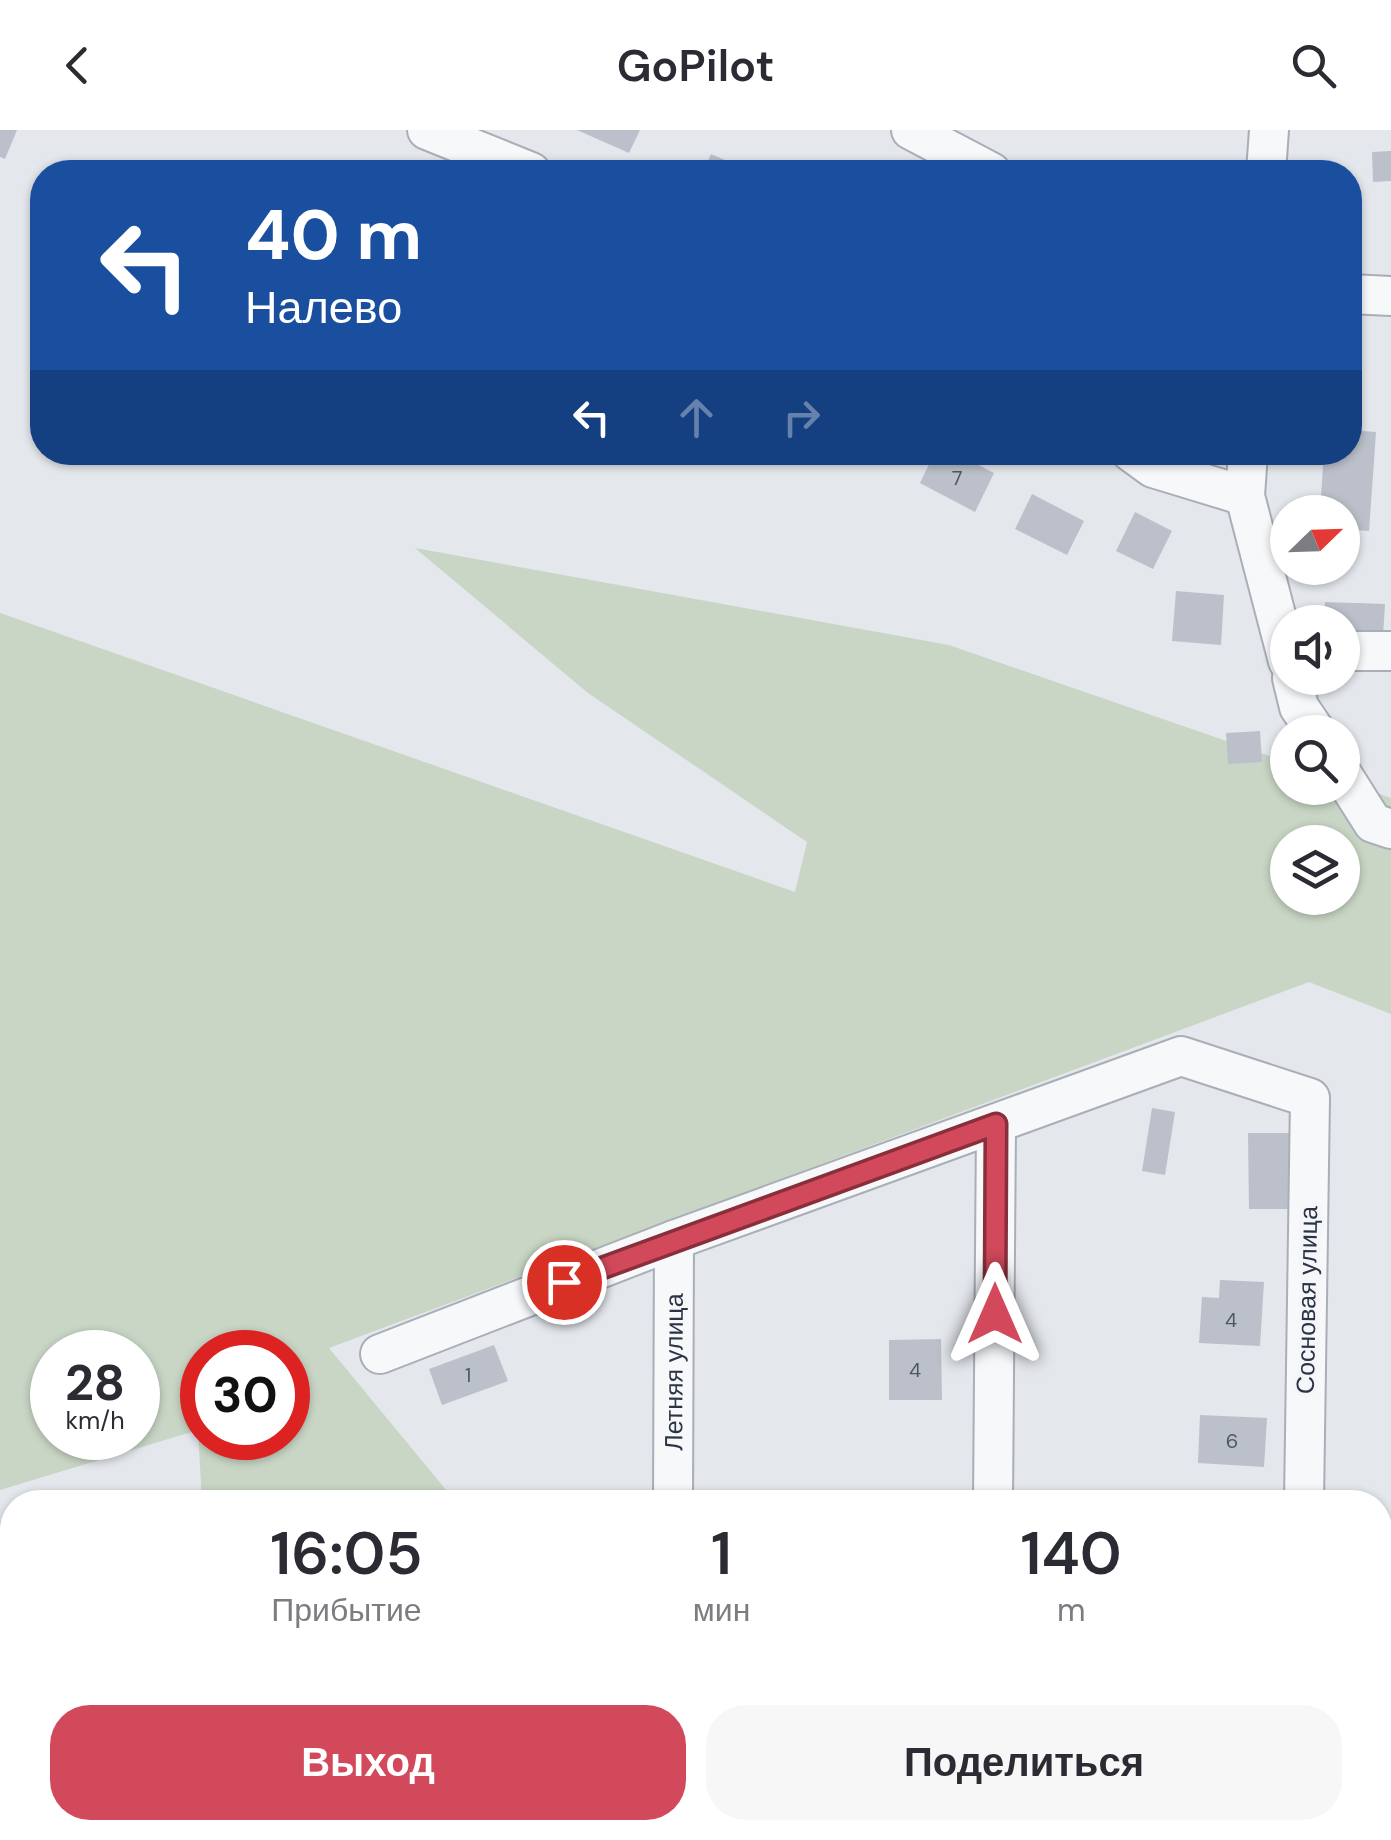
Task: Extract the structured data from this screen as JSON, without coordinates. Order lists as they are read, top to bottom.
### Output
{
  "streets": {
    "street": ["Сосновая улица", "Летняя улица"]
  },
  "house_numbers": [
    "7",
    "4",
    "4",
    "1",
    "6"
  ],
  "north": "top right",
  "page": {
    "header": "GoPilot",
    "turn": ["40 m", "Налево"],
    "speed": "28 km/h",
    "limit": "30",
    "eta": [
      "16:05",
      "Прибытие",
      "1",
      "мин",
      "140",
      "m"
    ],
    "buttons": ["Выход", "Поделиться"]
  }
}
